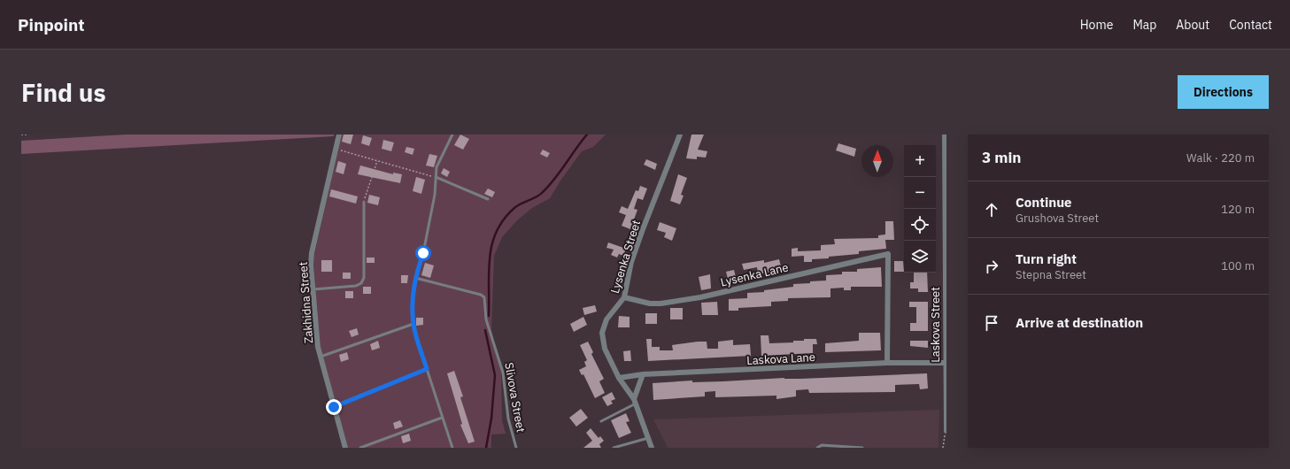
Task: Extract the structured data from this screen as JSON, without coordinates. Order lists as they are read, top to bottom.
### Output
{
  "streets": {
    "street": [
      "Lysenka Street",
      "Lysenka Lane",
      "Zakhidna Street",
      "Laskova Street",
      "Laskova Lane"
    ],
    "lane": ["Slivova Street"]
  },
  "crossings": [
    ["Lysenka Street", "Lysenka Lane"],
    ["Lysenka Street", "Laskova Lane"],
    ["Lysenka Lane", "Laskova Lane"],
    ["Laskova Street", "Laskova Lane"]
  ],
  "north": "top",
  "page": {
    "header": "Pinpoint",
    "nav": [
      "Home",
      "Map",
      "About",
      "Contact"
    ],
    "buttons": "Directions",
    "title": "Find us",
    "heading": ["3 min", "Walk · 220 m"],
    "map_buttons": ["+", "−"],
    "list": [
      ["Continue", "Grushova Street", "120 m"],
      ["Turn right", "Stepna Street", "100 m"],
      "Arrive at destination"
    ]
  }
}
